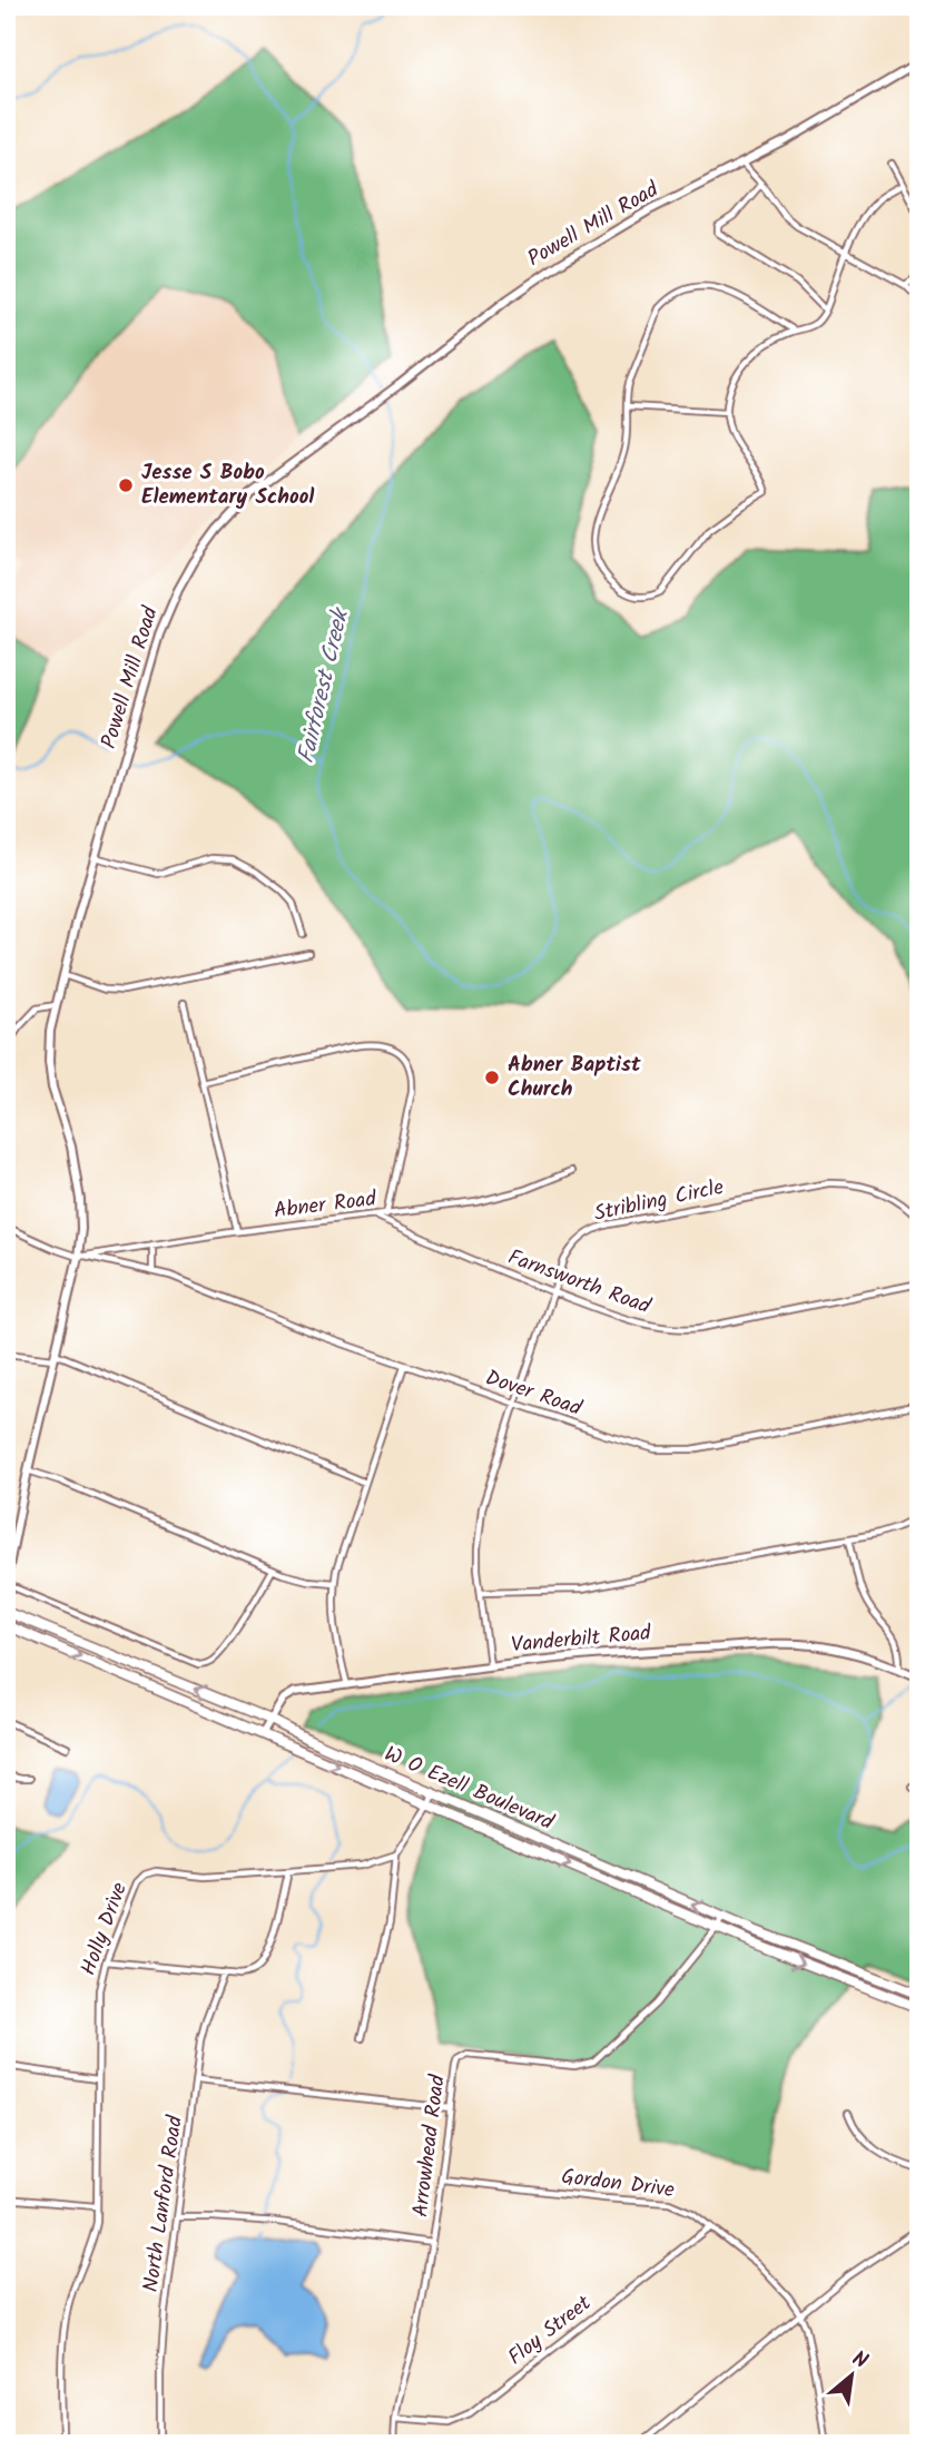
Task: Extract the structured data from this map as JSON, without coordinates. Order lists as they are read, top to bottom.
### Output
{
  "streets": {
    "main road": ["W O Ezell Boulevard"],
    "street": [
      "Powell Mill Road",
      "Stribling Circle",
      "Abner Road",
      "Farnsworth Road",
      "Dover Road",
      "Vanderbilt Road",
      "Holly Drive",
      "Arrowhead Road",
      "Gordon Drive",
      "North Lanford Road",
      "Floy Street"
    ]
  },
  "crossings": [
    ["Powell Mill Road", "Abner Road"],
    ["Powell Mill Road", "Dover Road"],
    ["Stribling Circle", "Farnsworth Road"],
    ["Stribling Circle", "Dover Road"],
    ["Stribling Circle", "Vanderbilt Road"],
    ["Abner Road", "Farnsworth Road"],
    ["Abner Road", "Dover Road"],
    ["Vanderbilt Road", "W O Ezell Boulevard"],
    ["W O Ezell Boulevard", "Arrowhead Road"],
    ["Arrowhead Road", "Gordon Drive"],
    ["Arrowhead Road", "Floy Street"],
    ["Gordon Drive", "Floy Street"]
  ],
  "water": ["Fairforest Creek"],
  "places": ["Jesse S Bobo Elementary School", "Abner Baptist Church"],
  "north": "top right"
}
